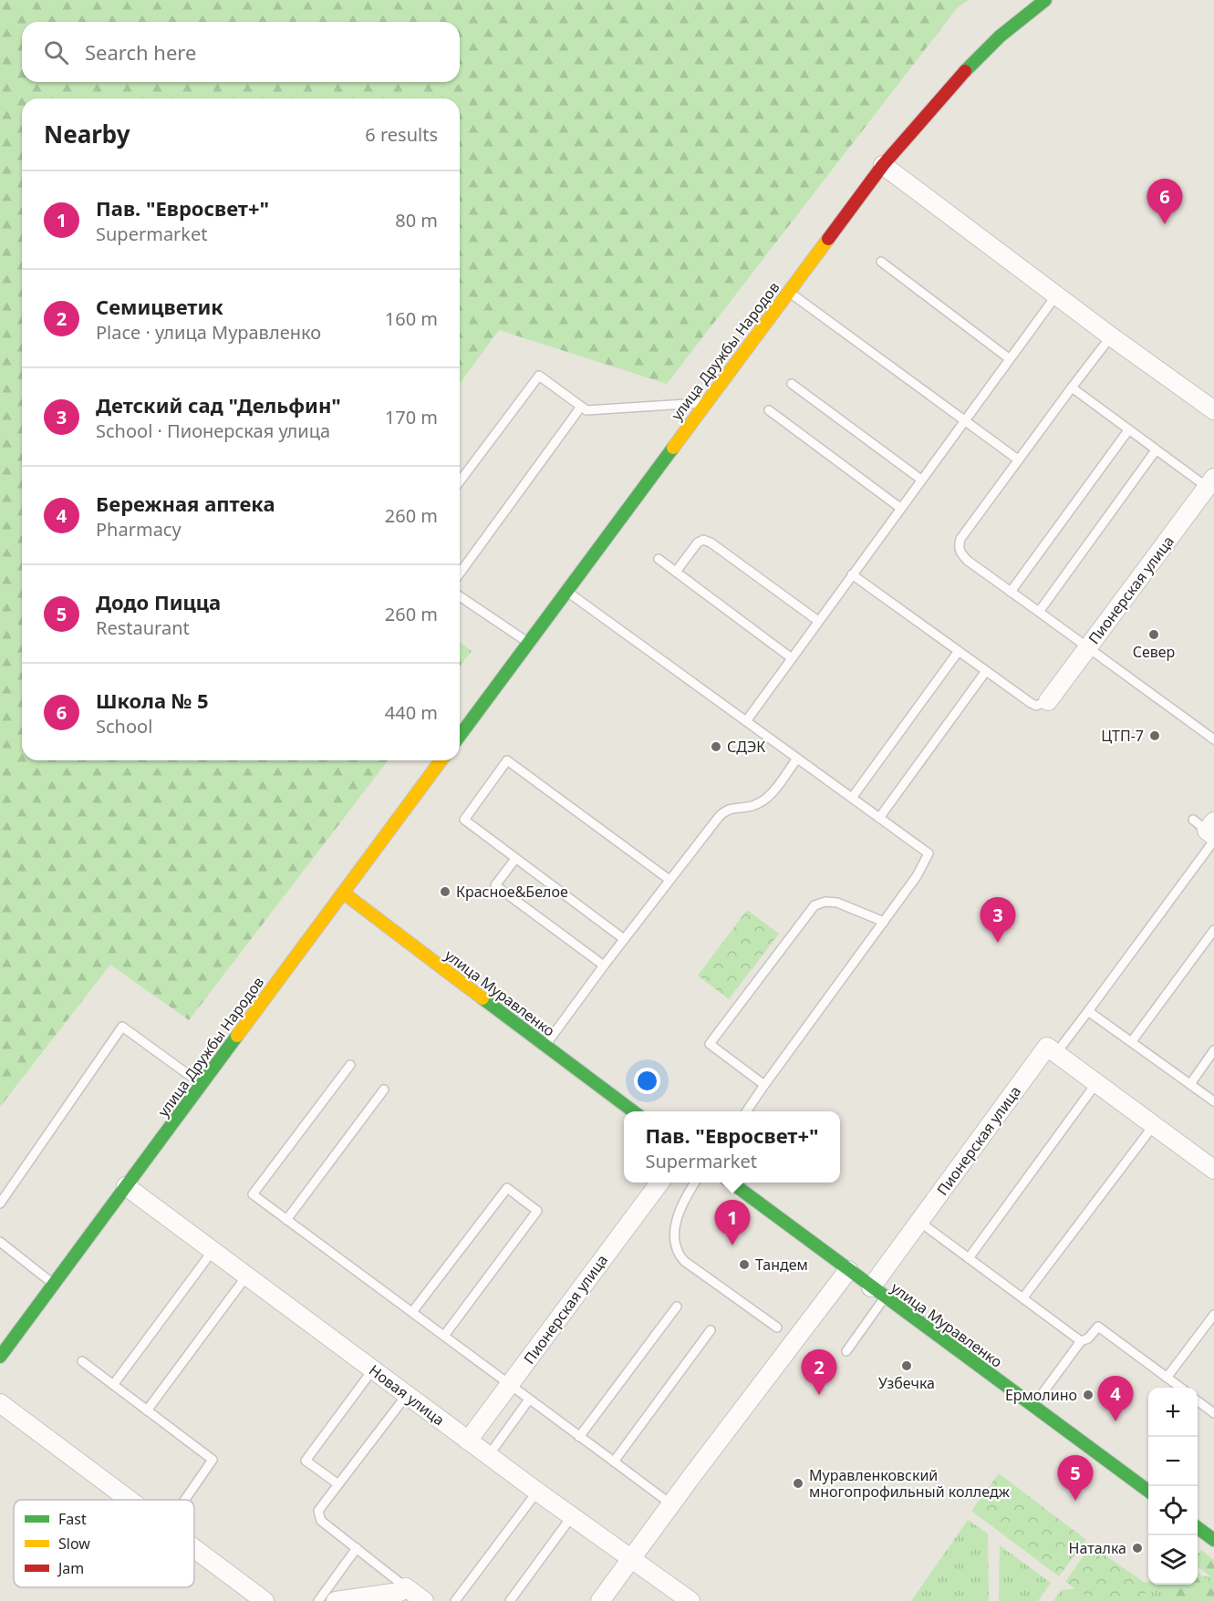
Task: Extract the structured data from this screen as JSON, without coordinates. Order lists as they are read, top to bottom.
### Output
{
  "streets": {
    "street": [
      "улица Дружбы Народов",
      "Пионерская улица",
      "улица Муравленко",
      "Новая улица"
    ]
  },
  "crossings": [
    ["улица Дружбы Народов", "улица Муравленко"],
    ["улица Дружбы Народов", "Новая улица"],
    ["Пионерская улица", "улица Муравленко"],
    ["Пионерская улица", "Новая улица"]
  ],
  "places": [
    "Север",
    "ЦТП-7",
    "СДЭК",
    "Красное&Белое",
    "Тандем",
    "Узбечка",
    "Ермолино",
    "Муравленковский многопрофильный колледж",
    "Наталка"
  ],
  "legend": ["Fast", "Slow", "Jam"],
  "page": {
    "search": "Search here",
    "heading": ["Nearby", "6 results"],
    "list": [
      {
        "mark": "1",
        "name": "Пав. \"Евросвет+\"",
        "note": "Supermarket",
        "value": "80 m"
      },
      {
        "mark": "2",
        "name": "Семицветик",
        "note": "Place · улица Муравленко",
        "value": "160 m"
      },
      {
        "mark": "3",
        "name": "Детский сад \"Дельфин\"",
        "note": "School · Пионерская улица",
        "value": "170 m"
      },
      {
        "mark": "4",
        "name": "Бережная аптека",
        "note": "Pharmacy",
        "value": "260 m"
      },
      {
        "mark": "5",
        "name": "Додо Пицца",
        "note": "Restaurant",
        "value": "260 m"
      },
      {
        "mark": "6",
        "name": "Школа № 5",
        "note": "School",
        "value": "440 m"
      }
    ],
    "pins": [
      "6",
      "3",
      "1",
      "2",
      "4",
      "5"
    ],
    "popup": ["Пав. \"Евросвет+\"", "Supermarket"],
    "map_buttons": ["+", "−"]
  }
}
